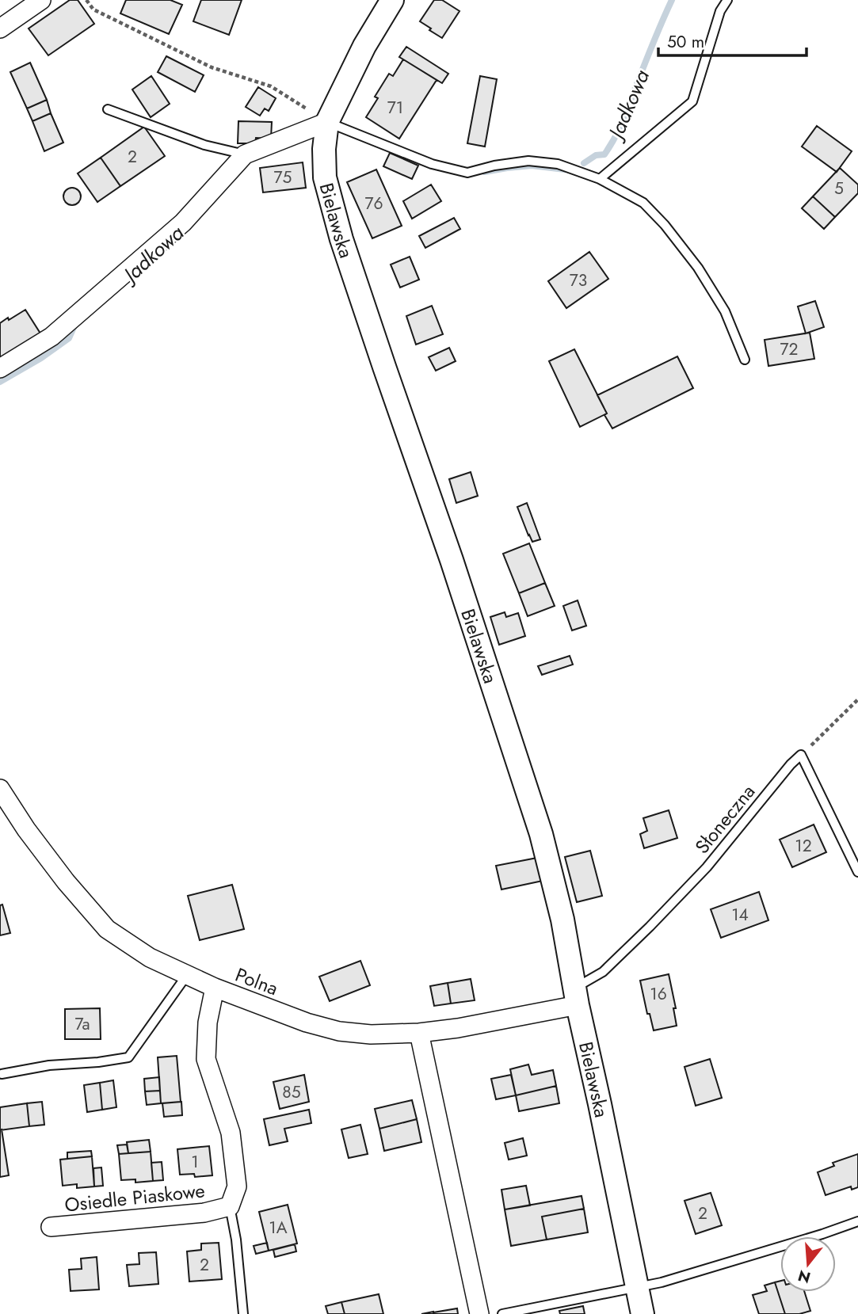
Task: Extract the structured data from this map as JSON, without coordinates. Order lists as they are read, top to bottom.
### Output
{
  "streets": {
    "street": ["Bielawska", "Polna", "Osiedle Piaskowe"],
    "lane": ["Słoneczna"]
  },
  "crossings": [
    ["Bielawska", "Słoneczna"],
    ["Bielawska", "Polna"],
    ["Słoneczna", "Polna"],
    ["Polna", "Osiedle Piaskowe"]
  ],
  "water": ["Jadkowa"],
  "house_numbers": [
    "71",
    "2",
    "75",
    "5",
    "76",
    "73",
    "72",
    "12",
    "14",
    "16",
    "7a",
    "85",
    "1",
    "2",
    "1A",
    "2"
  ],
  "scale_bar": "50 m",
  "north": "bottom"
}
